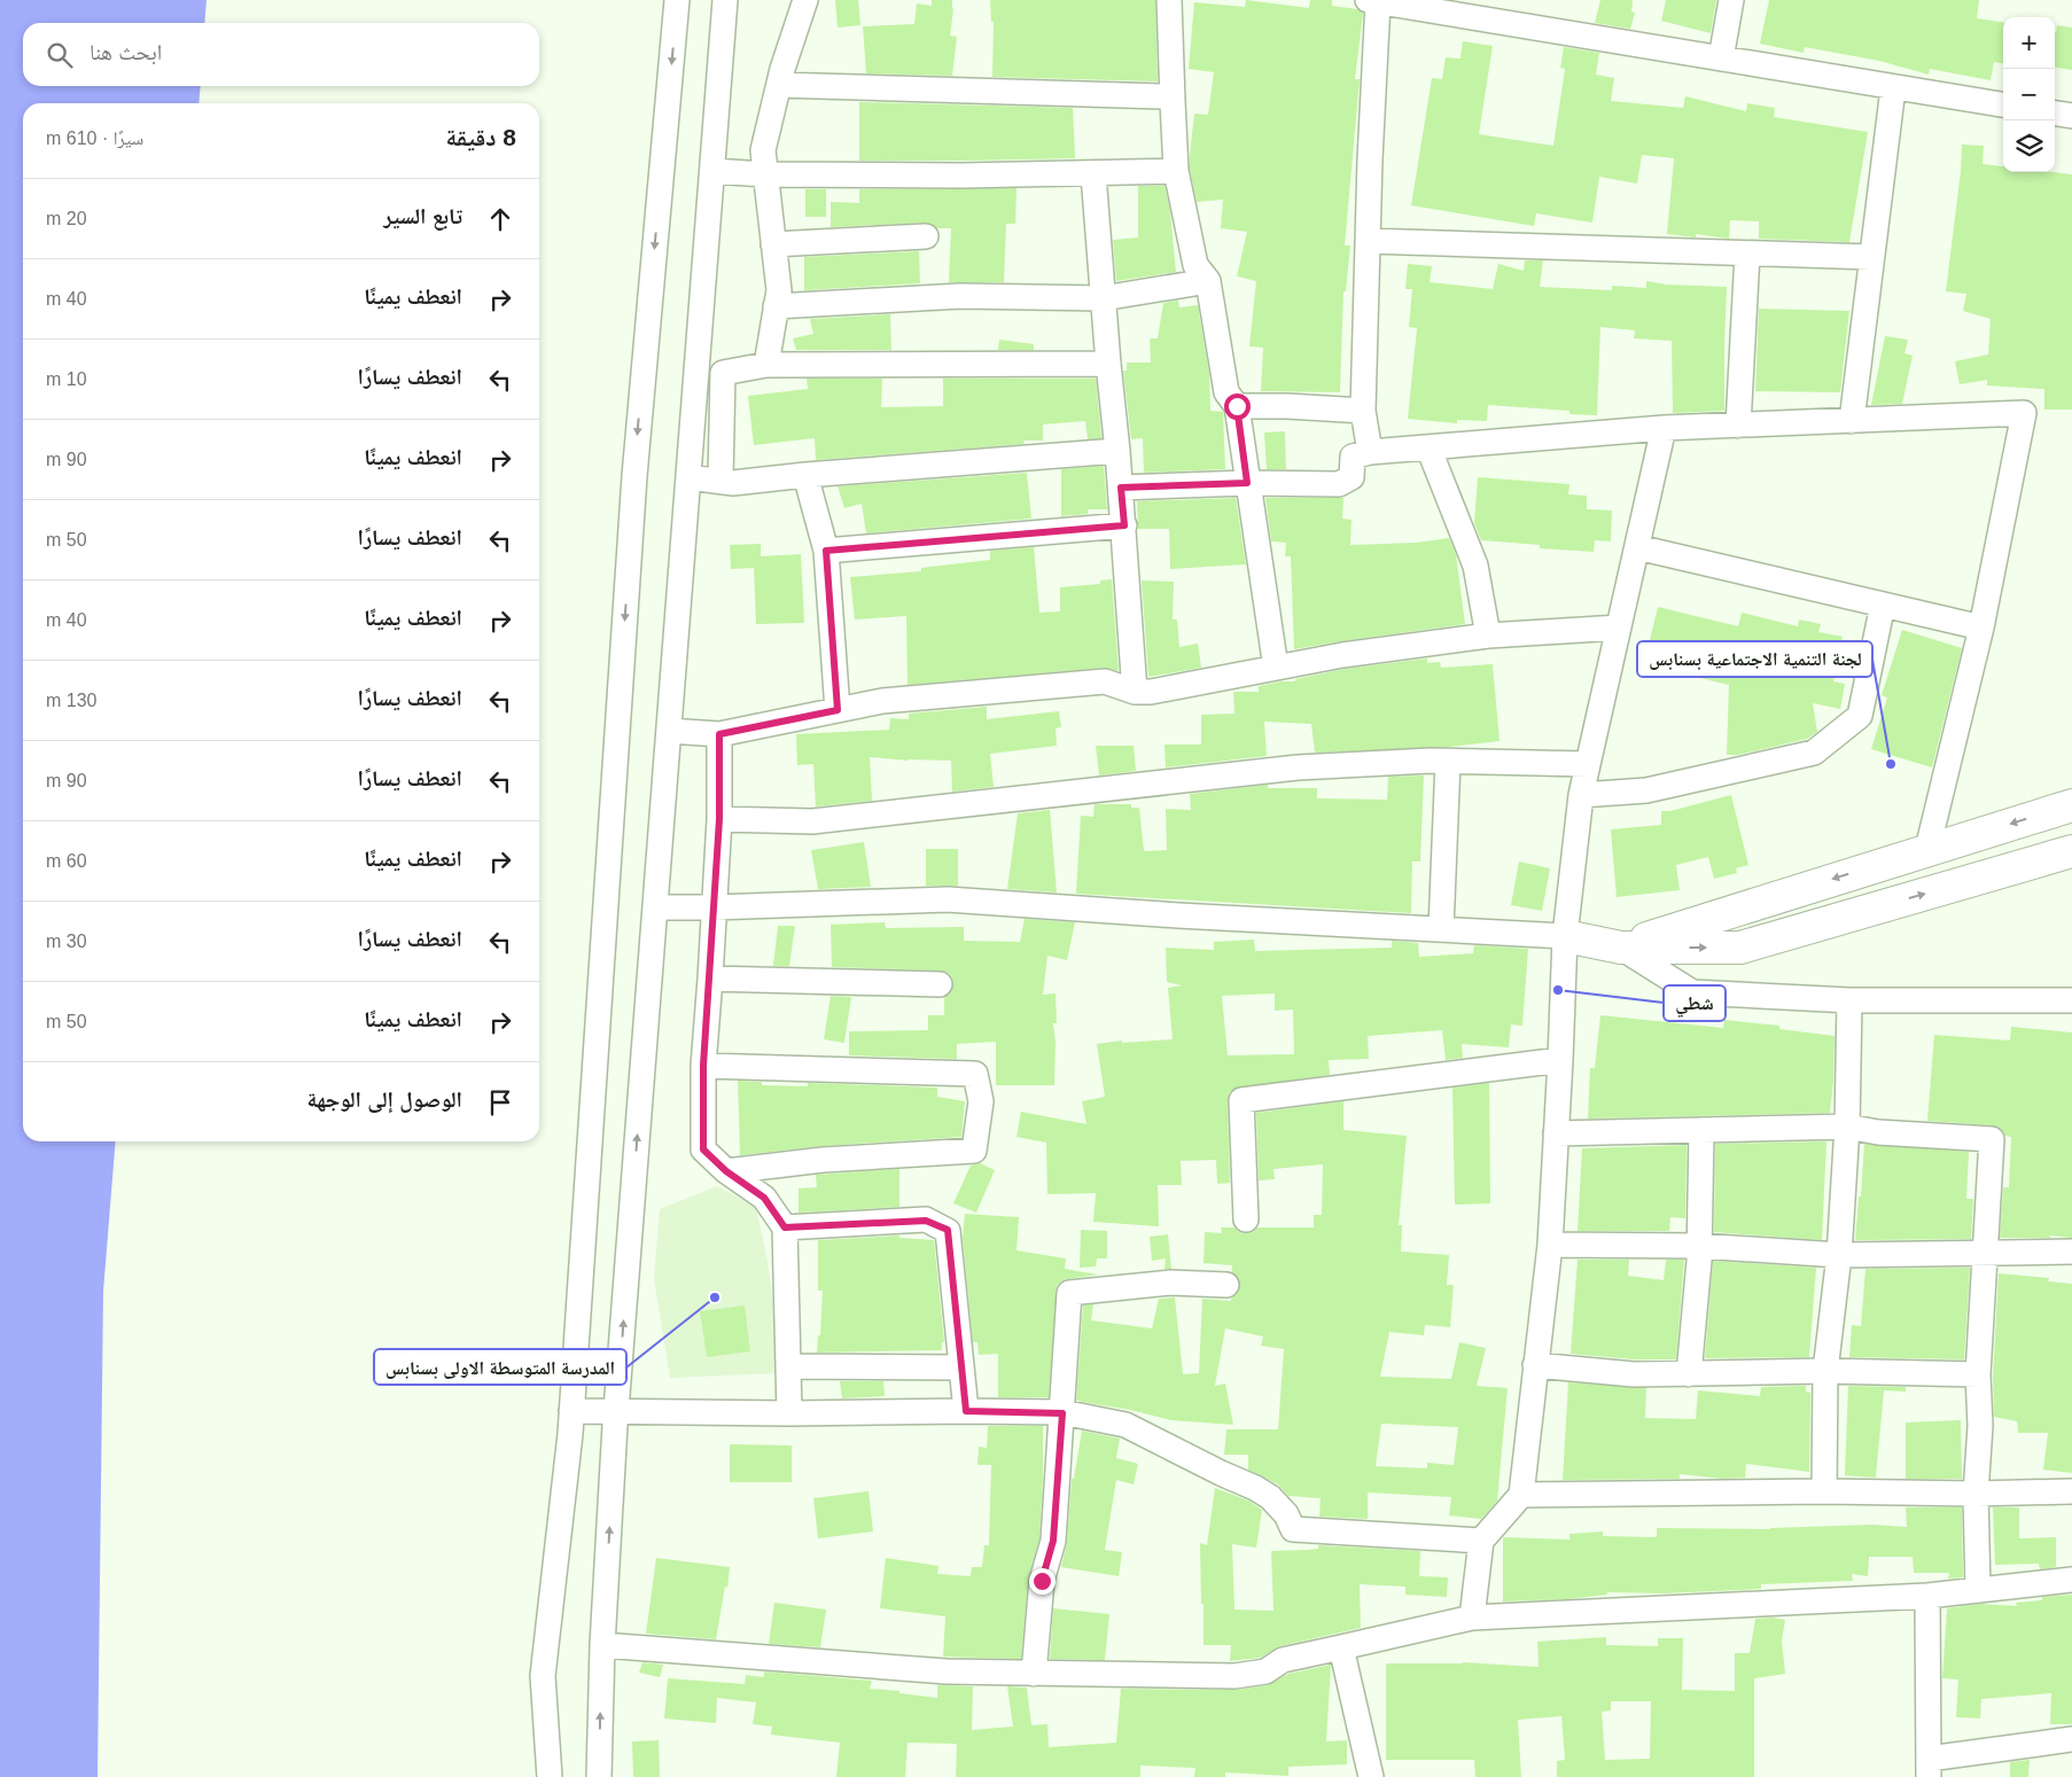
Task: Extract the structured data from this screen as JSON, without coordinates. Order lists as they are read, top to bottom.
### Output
{
  "places": ["لجنة التنمية الاجتماعية بسنابس", "شطي", "المدرسة المتوسطة الاولى بسنابس"],
  "page": {
    "map_buttons": ["+", "−"],
    "search": "ابحث هنا",
    "heading": ["8 دقيقة", "سيرًا · 610 m"],
    "list": [
      ["تابع السير", "20 m"],
      ["انعطف يمينًا", "40 m"],
      ["انعطف يسارًا", "10 m"],
      ["انعطف يمينًا", "90 m"],
      ["انعطف يسارًا", "50 m"],
      ["انعطف يمينًا", "40 m"],
      ["انعطف يسارًا", "130 m"],
      ["انعطف يسارًا", "90 m"],
      ["انعطف يمينًا", "60 m"],
      ["انعطف يسارًا", "30 m"],
      ["انعطف يمينًا", "50 m"],
      "الوصول إلى الوجهة"
    ]
  }
}
